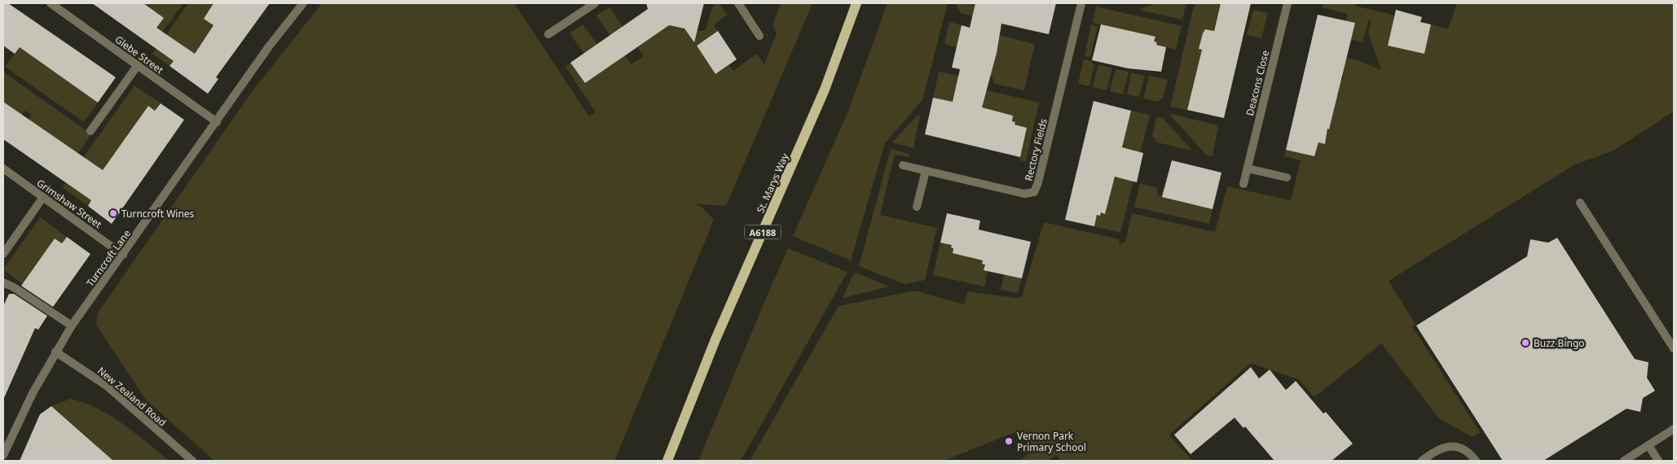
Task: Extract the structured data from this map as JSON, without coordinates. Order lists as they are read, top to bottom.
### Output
{
  "streets": {
    "main road": ["St. Marys Way", "A6188"],
    "street": [
      "Glebe Street",
      "Deacons Close",
      "Rectory Fields",
      "Grimshaw Street",
      "Turncroft Lane",
      "New Zealand Road"
    ]
  },
  "crossings": [
    ["Glebe Street", "Turncroft Lane"],
    ["Grimshaw Street", "Turncroft Lane"],
    ["Turncroft Lane", "New Zealand Road"]
  ],
  "places": ["Turncroft Wines", "Buzz Bingo", "Vernon Park Primary School"]
}
